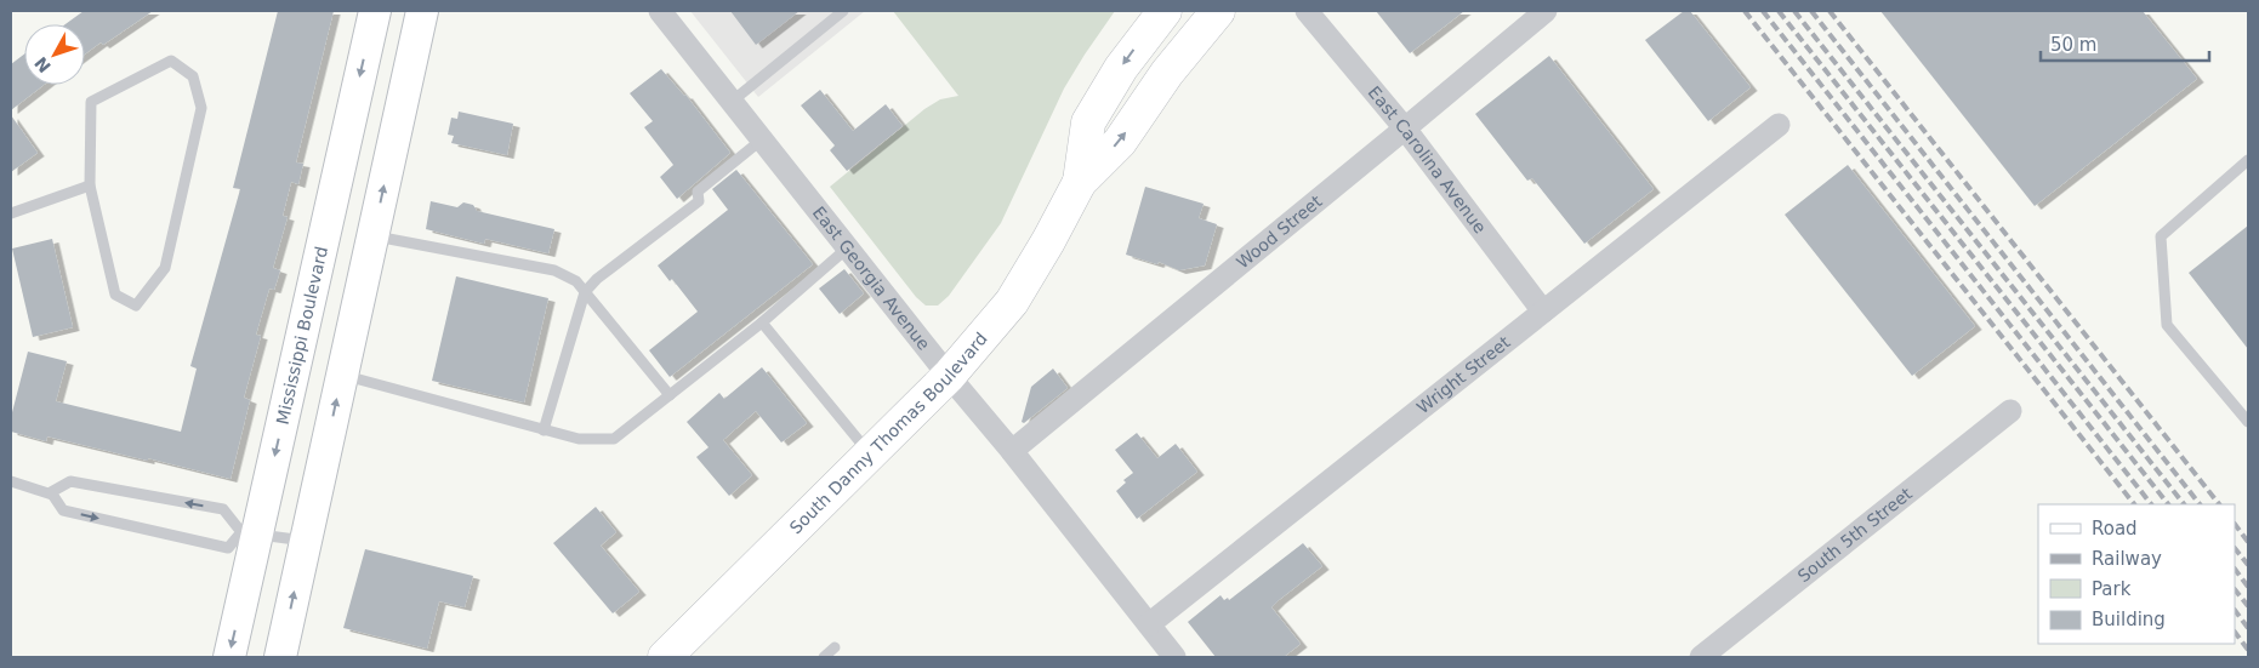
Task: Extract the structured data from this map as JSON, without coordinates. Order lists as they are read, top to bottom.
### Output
{
  "streets": {
    "main road": ["Mississippi Boulevard", "South Danny Thomas Boulevard"],
    "street": [
      "East Carolina Avenue",
      "Wood Street",
      "East Georgia Avenue",
      "Wright Street",
      "South 5th Street"
    ]
  },
  "crossings": [
    ["East Carolina Avenue", "Wood Street"],
    ["East Carolina Avenue", "Wright Street"],
    ["Wood Street", "East Georgia Avenue"],
    ["East Georgia Avenue", "Wright Street"],
    ["East Georgia Avenue", "South Danny Thomas Boulevard"]
  ],
  "legend": [
    "Road",
    "Railway",
    "Park",
    "Building"
  ],
  "scale_bar": "50 m",
  "north": "bottom left"
}
